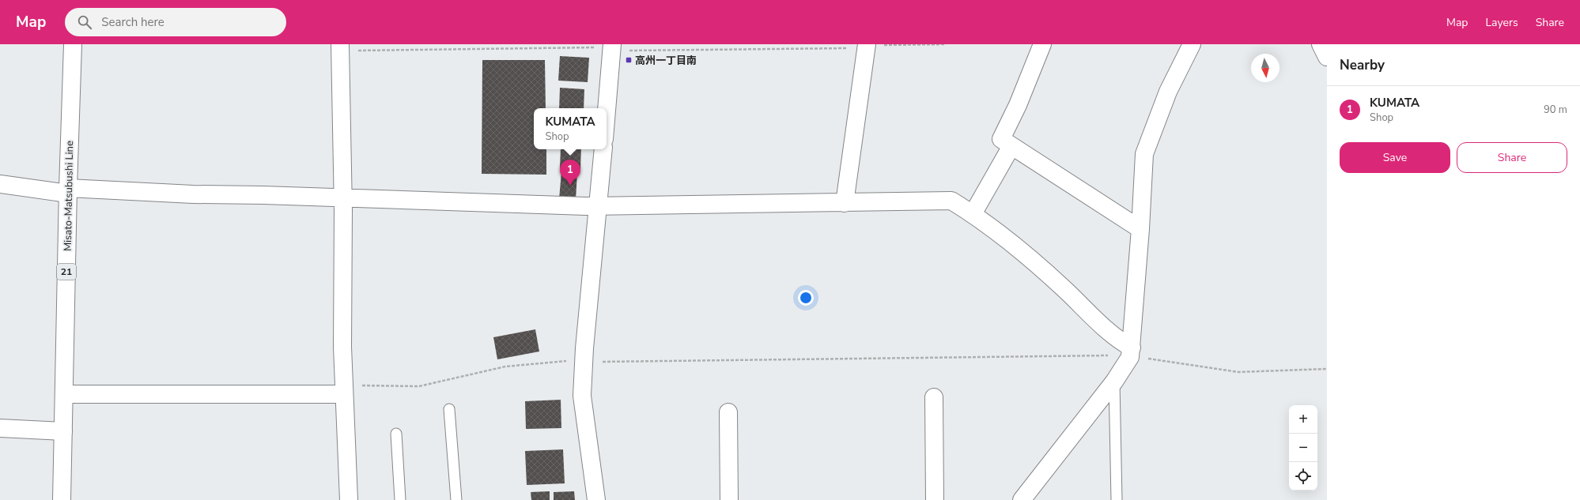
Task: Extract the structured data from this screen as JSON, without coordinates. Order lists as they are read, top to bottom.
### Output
{
  "streets": {
    "street": ["Misato-Matsubushi Line", "21"]
  },
  "places": {
    "transit": ["高州一丁目南"]
  },
  "north": "bottom",
  "page": {
    "header": "Map",
    "search": "Search here",
    "nav": ["Map", "Layers", "Share"],
    "heading": "Nearby",
    "list": [
      {
        "mark": "1",
        "name": "KUMATA",
        "note": "Shop",
        "value": "90 m"
      }
    ],
    "popup": ["KUMATA", "Shop"],
    "buttons": ["Save", "Share"],
    "pins": "1",
    "map_buttons": ["+", "−"]
  }
}
